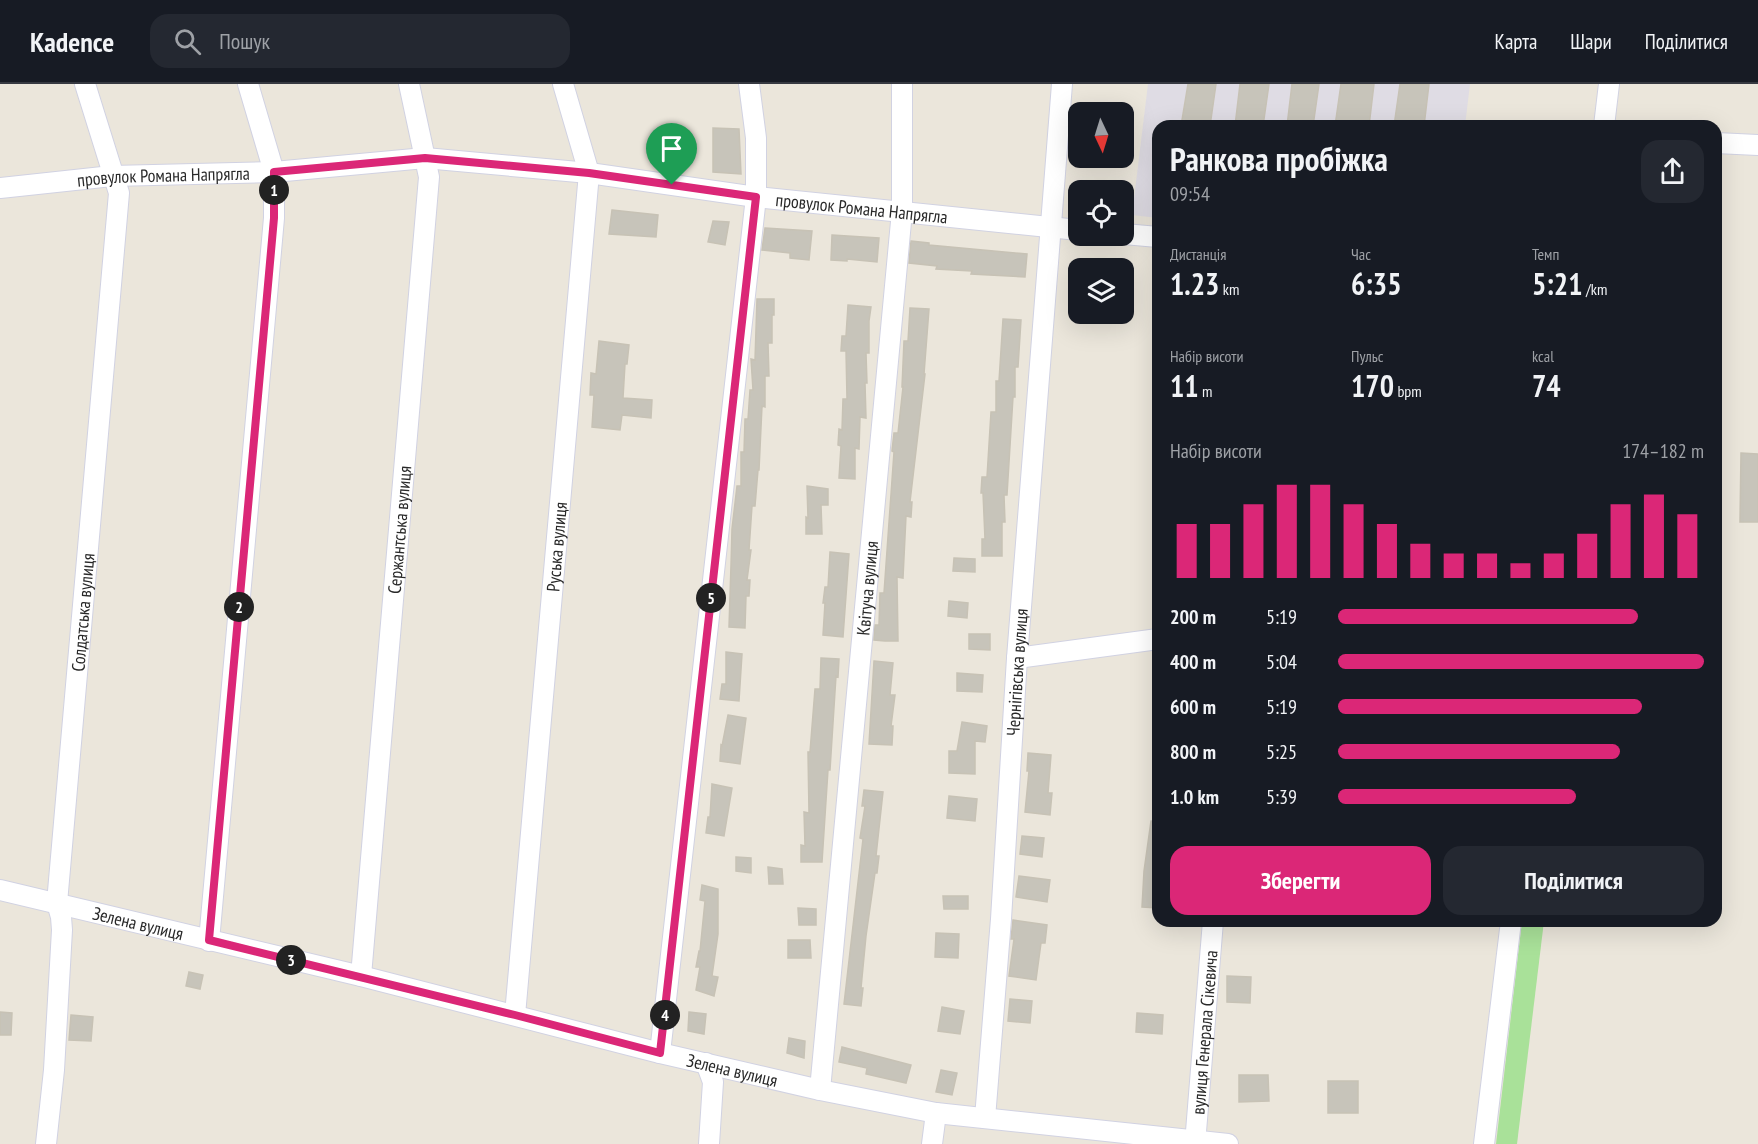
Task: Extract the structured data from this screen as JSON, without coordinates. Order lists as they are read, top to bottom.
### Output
{
  "streets": {
    "street": [
      "провулок Романа Напрягла",
      "Сержантська вулиця",
      "Руська вулиця",
      "Квітуча вулиця",
      "Солдатська вулиця",
      "Чернігівська вулиця",
      "Зелена вулиця",
      "вулиця Генерала Сікевича"
    ]
  },
  "crossings": [
    ["провулок Романа Напрягла", "Сержантська вулиця"],
    ["провулок Романа Напрягла", "Руська вулиця"],
    ["провулок Романа Напрягла", "Квітуча вулиця"],
    ["провулок Романа Напрягла", "Солдатська вулиця"],
    ["провулок Романа Напрягла", "Чернігівська вулиця"],
    ["Сержантська вулиця", "Зелена вулиця"],
    ["Руська вулиця", "Зелена вулиця"],
    ["Квітуча вулиця", "Зелена вулиця"],
    ["Солдатська вулиця", "Зелена вулиця"],
    ["Чернігівська вулиця", "Зелена вулиця"],
    ["Зелена вулиця", "вулиця Генерала Сікевича"]
  ],
  "north": "bottom",
  "page": {
    "header": "Kadence",
    "search": "Пошук",
    "nav": ["Карта", "Шари", "Поділитися"],
    "heading": ["Ранкова пробіжка", "09:54"],
    "pins": [
      "1",
      "5",
      "2",
      "3",
      "4"
    ],
    "stats": [
      ["Дистанція", "1.23 km"],
      ["Час", "6:35"],
      ["Темп", "5:21 /km"],
      ["Набір висоти", "11 m"],
      ["Пульс", "170 bpm"],
      ["kcal", "74"]
    ],
    "chart": ["Набір висоти", "174–182 m"],
    "list": [
      {
        "name": "200 m",
        "note": "5:19"
      },
      {
        "name": "400 m",
        "note": "5:04"
      },
      {
        "name": "600 m",
        "note": "5:19"
      },
      {
        "name": "800 m",
        "note": "5:25"
      },
      {
        "name": "1.0 km",
        "note": "5:39"
      }
    ],
    "buttons": ["Зберегти", "Поділитися"]
  }
}
